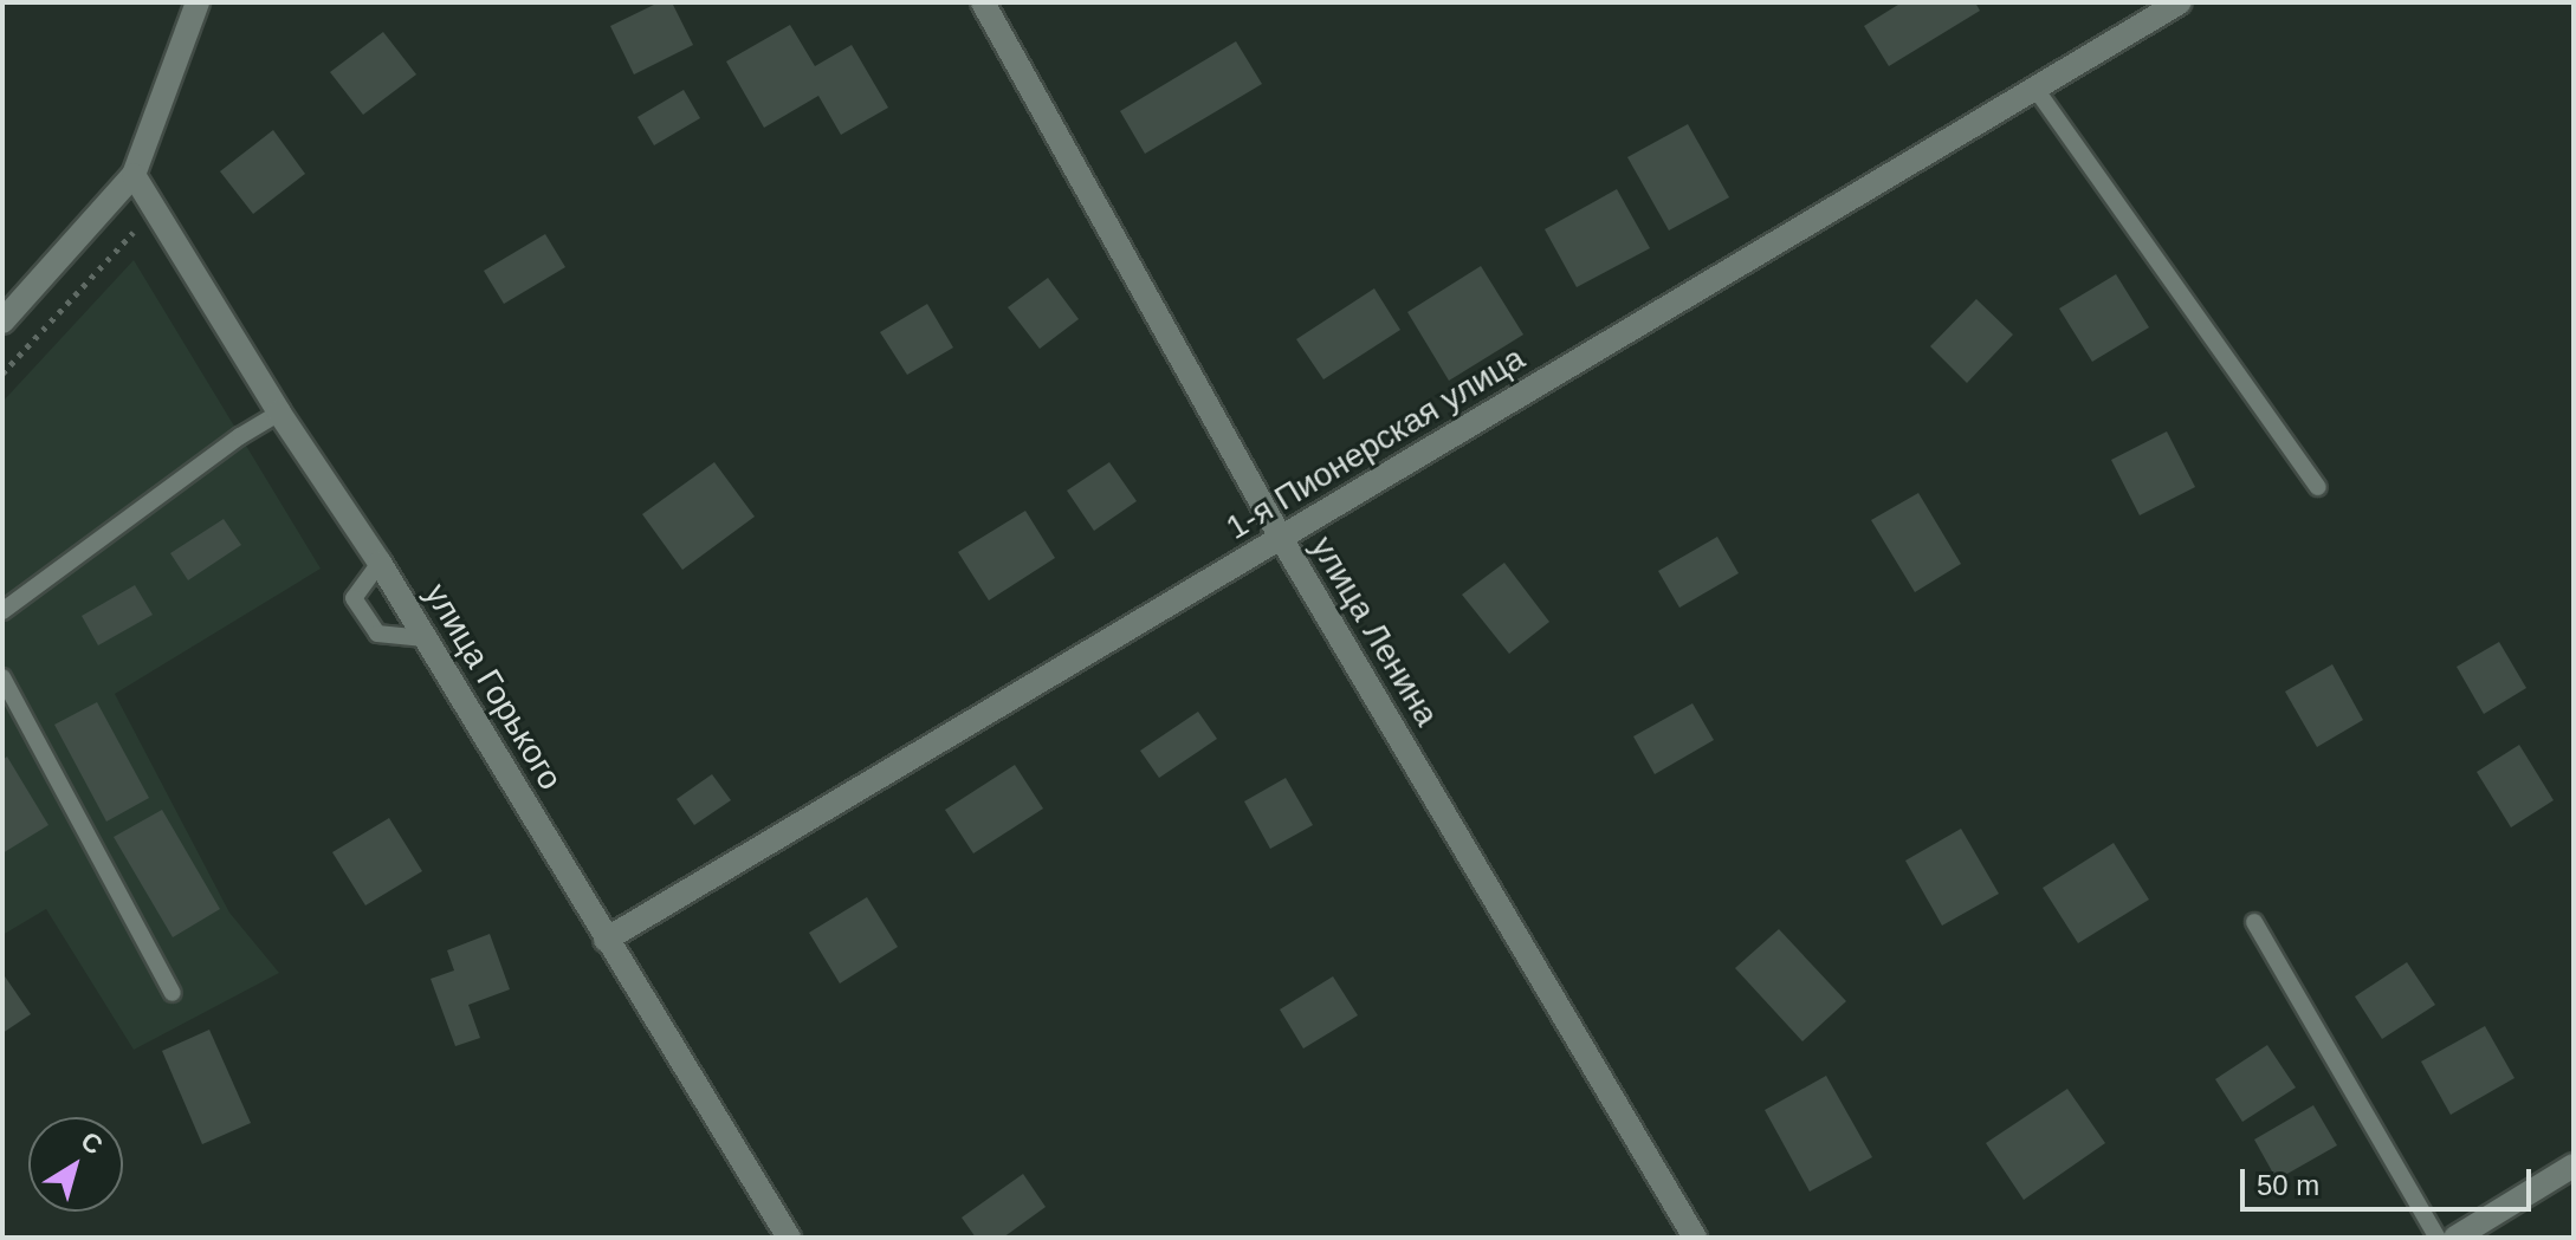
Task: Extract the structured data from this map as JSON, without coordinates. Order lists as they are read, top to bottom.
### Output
{
  "streets": {
    "street": ["1-я Пионерская улица", "улица Ленина", "улица Горького"]
  },
  "crossings": [
    ["1-я Пионерская улица", "улица Ленина"],
    ["1-я Пионерская улица", "улица Горького"]
  ],
  "scale_bar": "50 m",
  "north": "top right"
}
